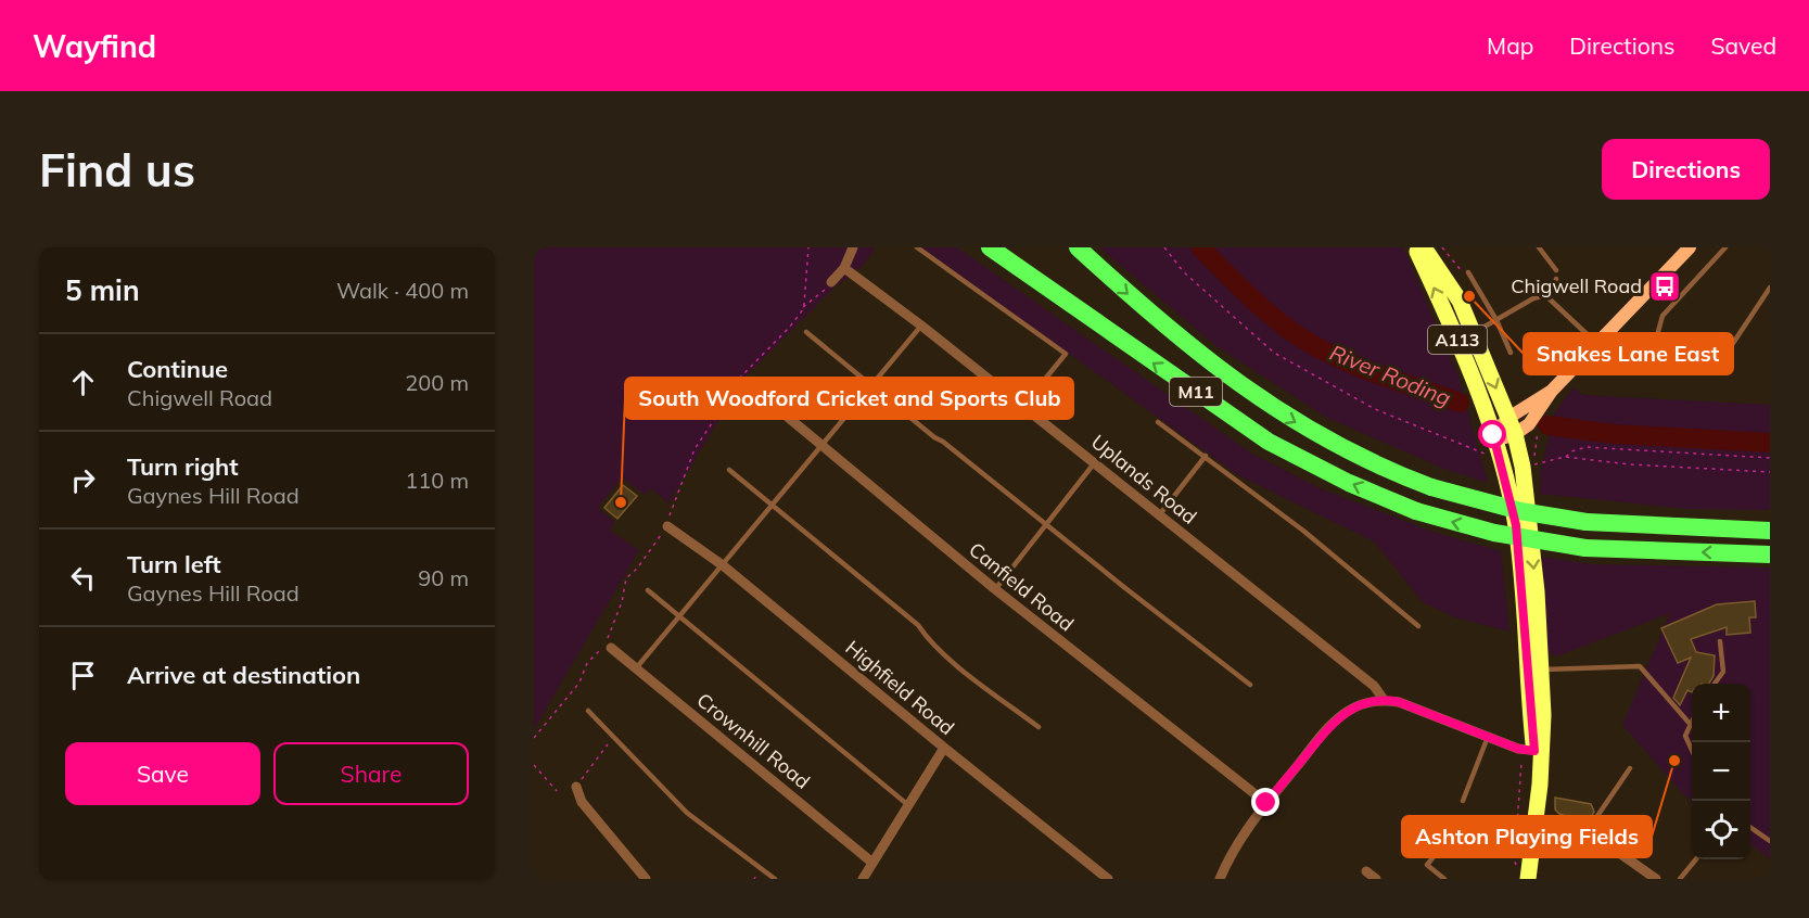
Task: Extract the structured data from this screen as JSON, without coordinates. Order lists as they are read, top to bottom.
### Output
{
  "streets": {
    "highway": ["M11"],
    "main road": ["A113"],
    "street": [
      "Uplands Road",
      "Canfield Road",
      "Highfield Road",
      "Crownhill Road"
    ]
  },
  "water": ["River Roding"],
  "places": {
    "bus stop": ["Chigwell Road"],
    "other": ["Snakes Lane East", "South Woodford Cricket and Sports Club", "Ashton Playing Fields"]
  },
  "page": {
    "header": "Wayfind",
    "nav": ["Map", "Directions", "Saved"],
    "buttons": [
      "Directions",
      ["Save", "Share"]
    ],
    "title": "Find us",
    "heading": ["5 min", "Walk · 400 m"],
    "list": [
      ["Continue", "Chigwell Road", "200 m"],
      ["Turn right", "Gaynes Hill Road", "110 m"],
      ["Turn left", "Gaynes Hill Road", "90 m"],
      "Arrive at destination"
    ],
    "map_buttons": ["+", "−"]
  }
}
